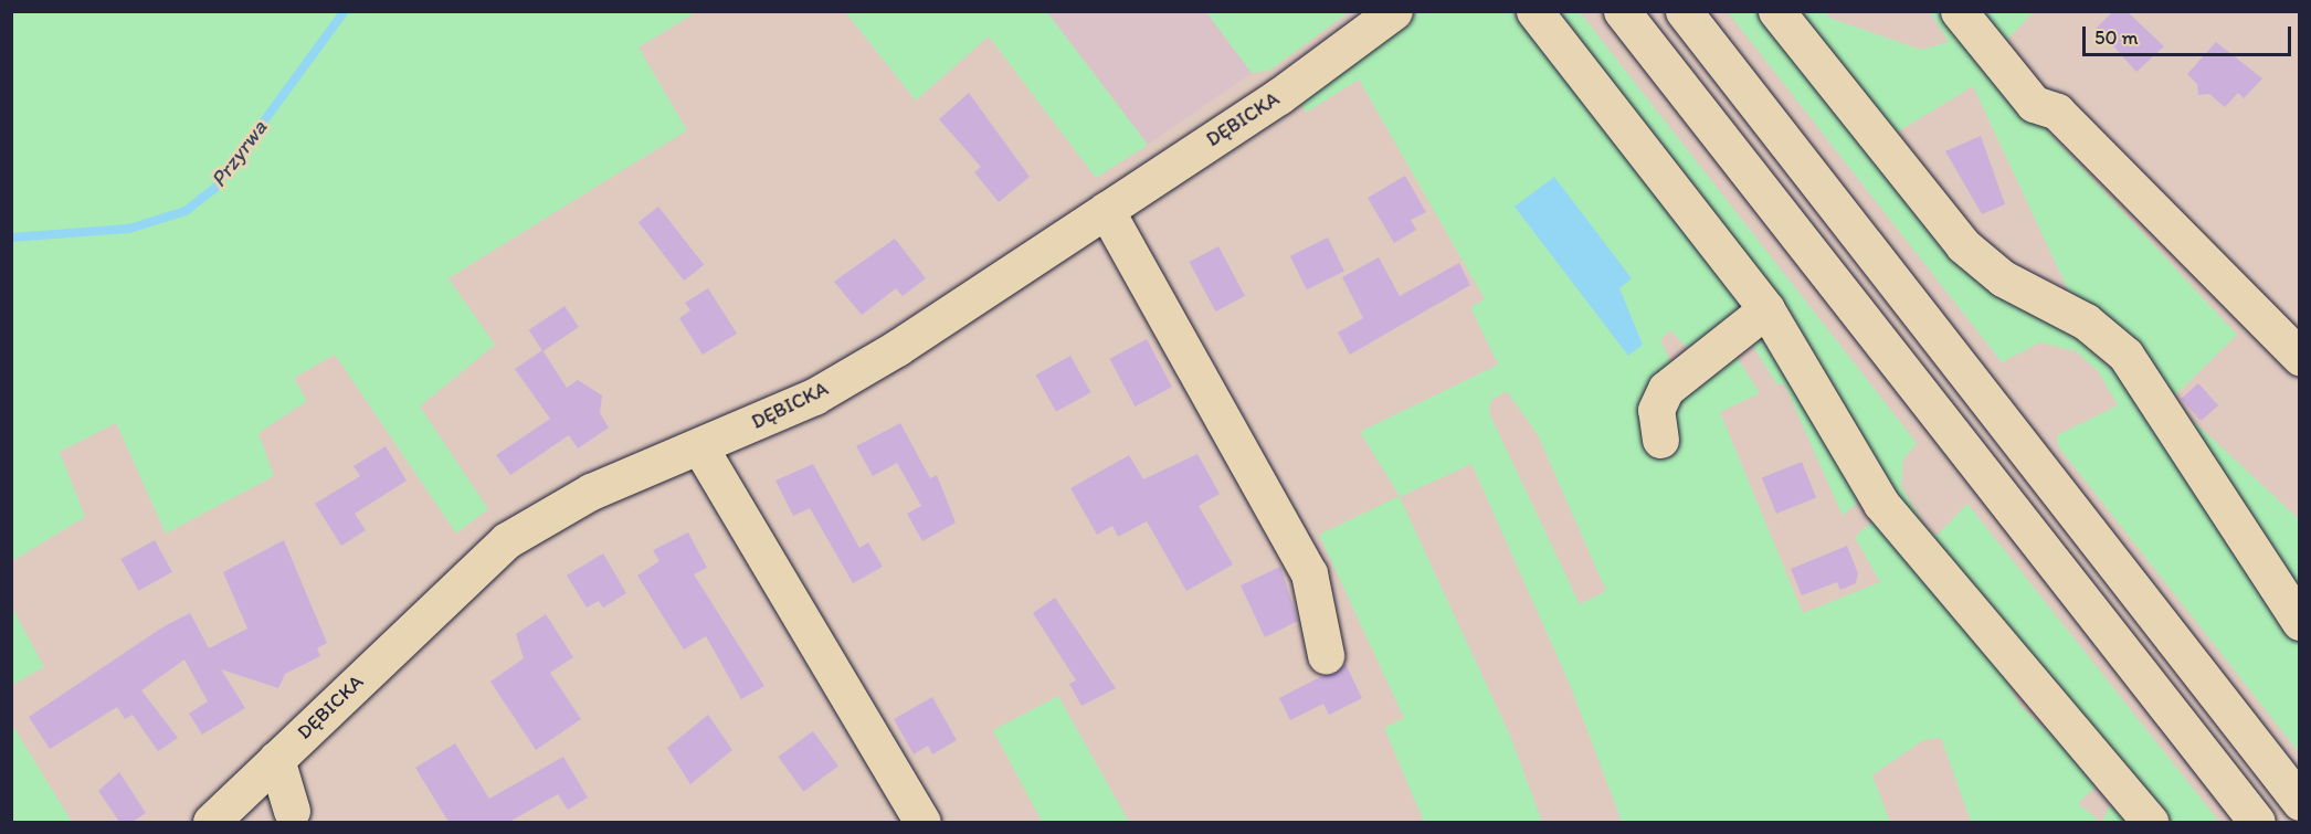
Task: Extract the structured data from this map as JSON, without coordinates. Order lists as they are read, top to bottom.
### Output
{
  "streets": {
    "main road": ["DĘBICKA"]
  },
  "water": ["Przyrwa"],
  "scale_bar": "50 m"
}
